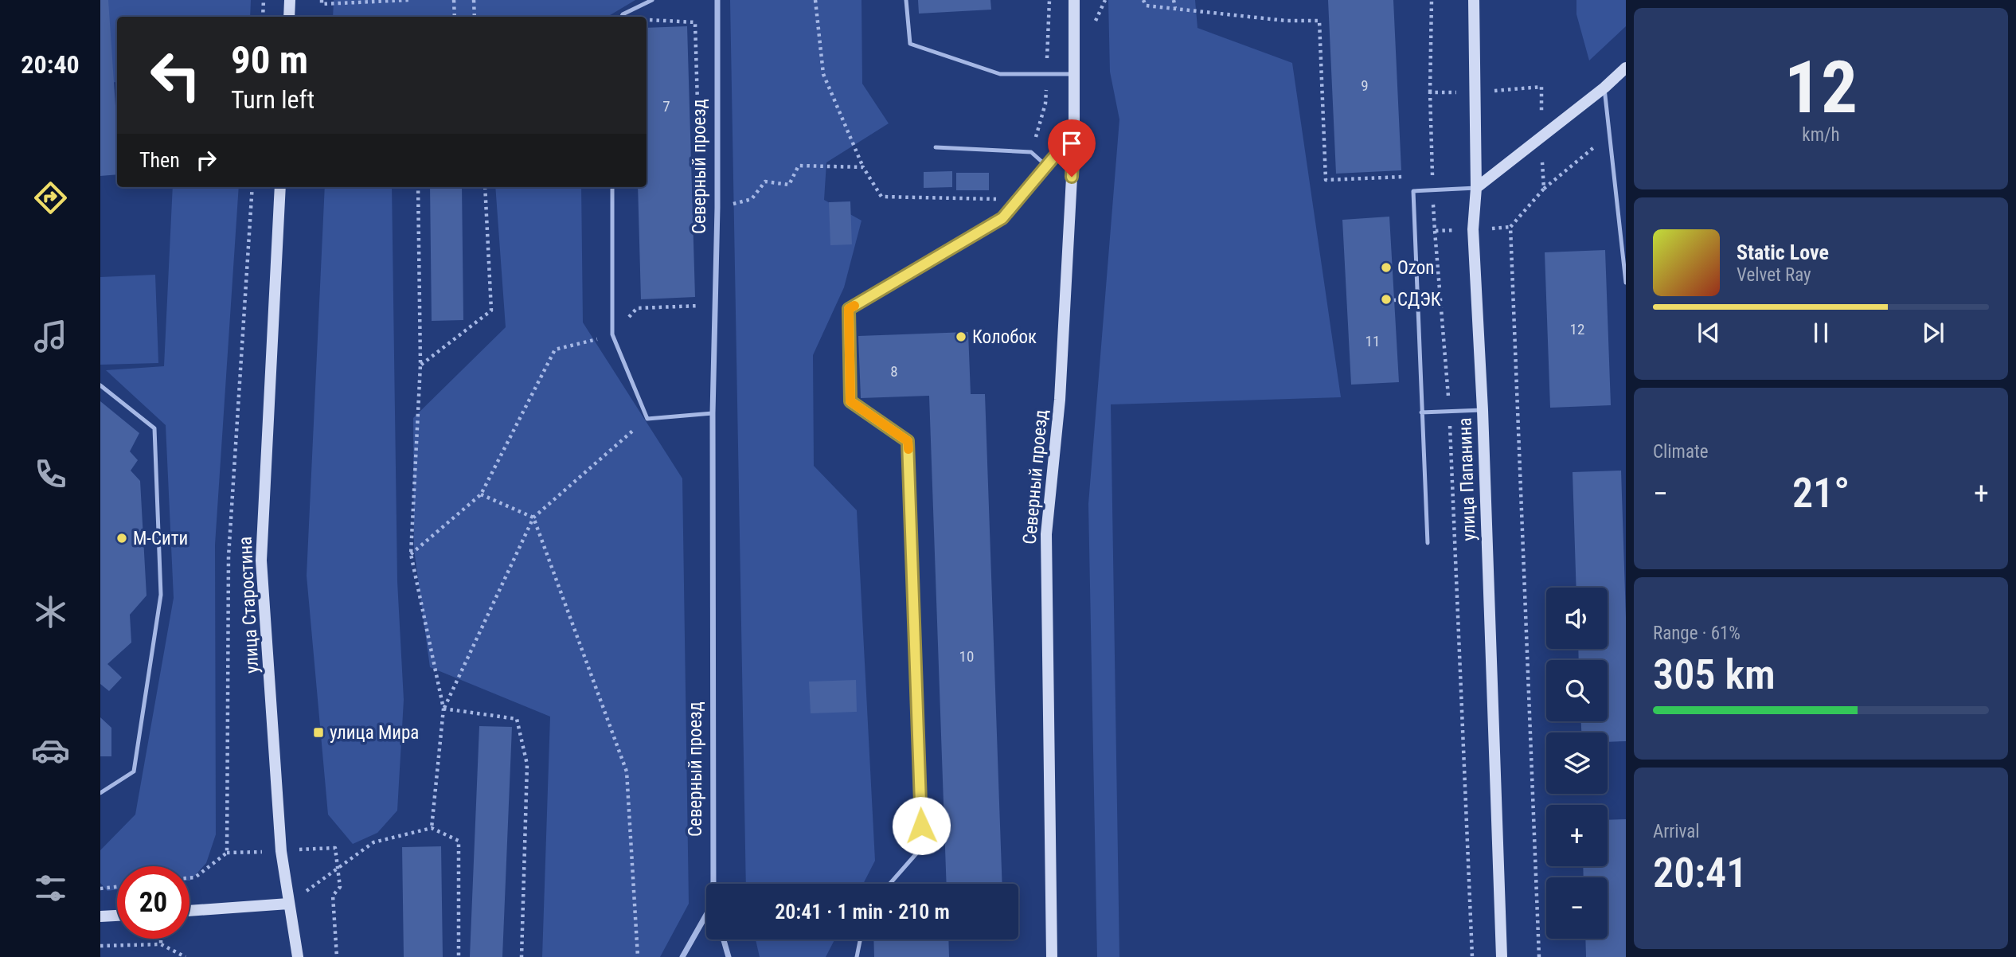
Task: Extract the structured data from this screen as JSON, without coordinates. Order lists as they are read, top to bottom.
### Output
{
  "streets": {
    "main road": ["Северный проезд", "улица Папанина", "улица Старостина"]
  },
  "places": {
    "other": [
      "Ozon",
      "СДЭК",
      "Колобок",
      "М-Сити"
    ],
    "transit": ["улица Мира"]
  },
  "house_numbers": [
    "9",
    "7",
    "12",
    "11",
    "8",
    "10"
  ],
  "page": {
    "tabs": "20:40",
    "tile": [
      ["12", "km/h"],
      "Climate",
      ["Range · 61%", "305 km"],
      ["Arrival", "20:41"]
    ],
    "turn": ["90 m", "Turn left"],
    "then": "Then",
    "song": ["Static Love", "Velvet Ray"],
    "heat": ["−", "21°", "+"],
    "map_buttons": ["+", "−"],
    "limit": "20",
    "trip": "20:41 · 1 min · 210 m"
  }
}
